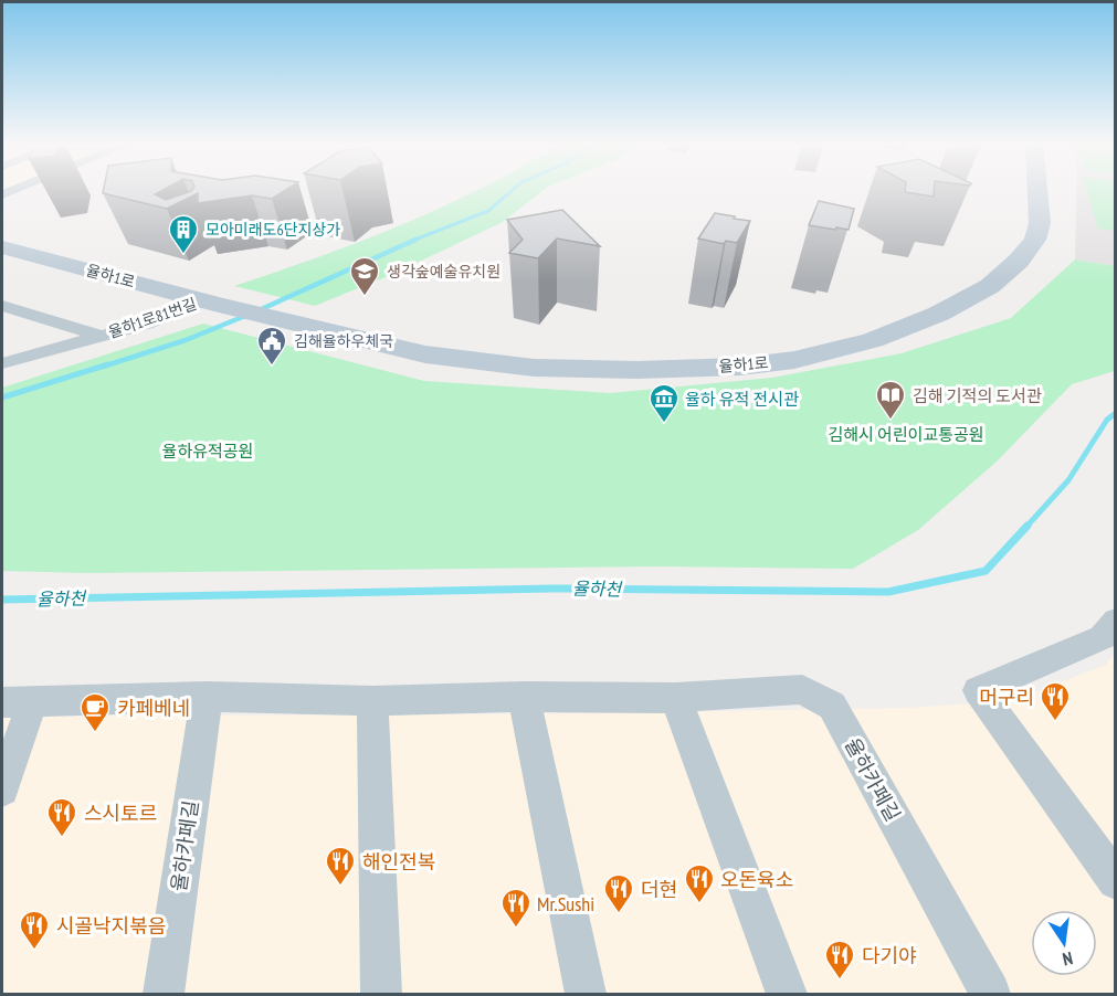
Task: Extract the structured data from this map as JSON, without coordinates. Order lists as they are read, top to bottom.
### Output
{
  "streets": {
    "street": ["율하1로", "율하1로81번길", "율하카페길"]
  },
  "crossings": [
    ["율하1로", "율하1로81번길"]
  ],
  "water": ["율하천"],
  "parks": ["김해시 어린이교통공원", "율하유적공원"],
  "places": {
    "building": ["모아미래도6단지상가"],
    "school or university": ["생각숲예술유치원"],
    "public building": ["김해율하우체국"],
    "library": ["김해 기적의 도서관"],
    "museum": ["율하 유적 전시관"],
    "restaurant": [
      "머구리",
      "스시토르",
      "해인전복",
      "오돈육소",
      "더현",
      "Mr.Sushi",
      "시골낙지볶음",
      "다기야"
    ],
    "cafe": ["카페베네"]
  },
  "north": "bottom"
}
